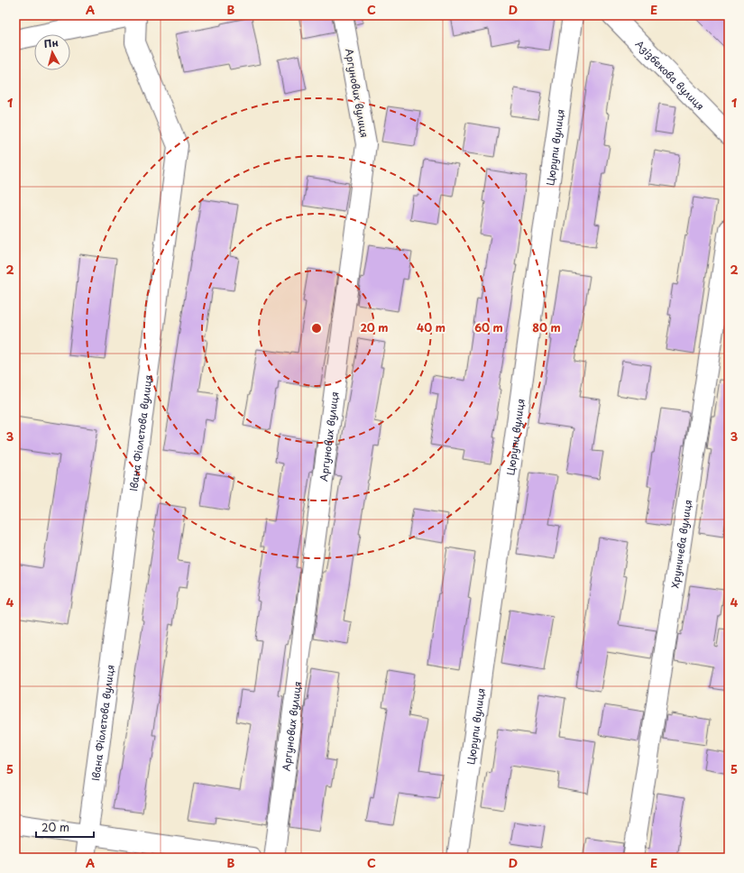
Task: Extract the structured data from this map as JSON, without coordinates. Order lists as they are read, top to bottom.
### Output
{
  "streets": {
    "street": [
      "Азізбекова вулиця",
      "Аргунових вулиця",
      "Цюрупи вулиця",
      "Івана Фіолетова вулиця",
      "Хруничева вулиця"
    ]
  },
  "scale_bar": "20 m",
  "north": "top",
  "grid": {
    "columns": [
      "A",
      "B",
      "C",
      "D",
      "E"
    ],
    "rows": [
      "1",
      "2",
      "3",
      "4",
      "5"
    ]
  },
  "rings": [
    "20 m",
    "40 m",
    "60 m",
    "80 m"
  ]
}
